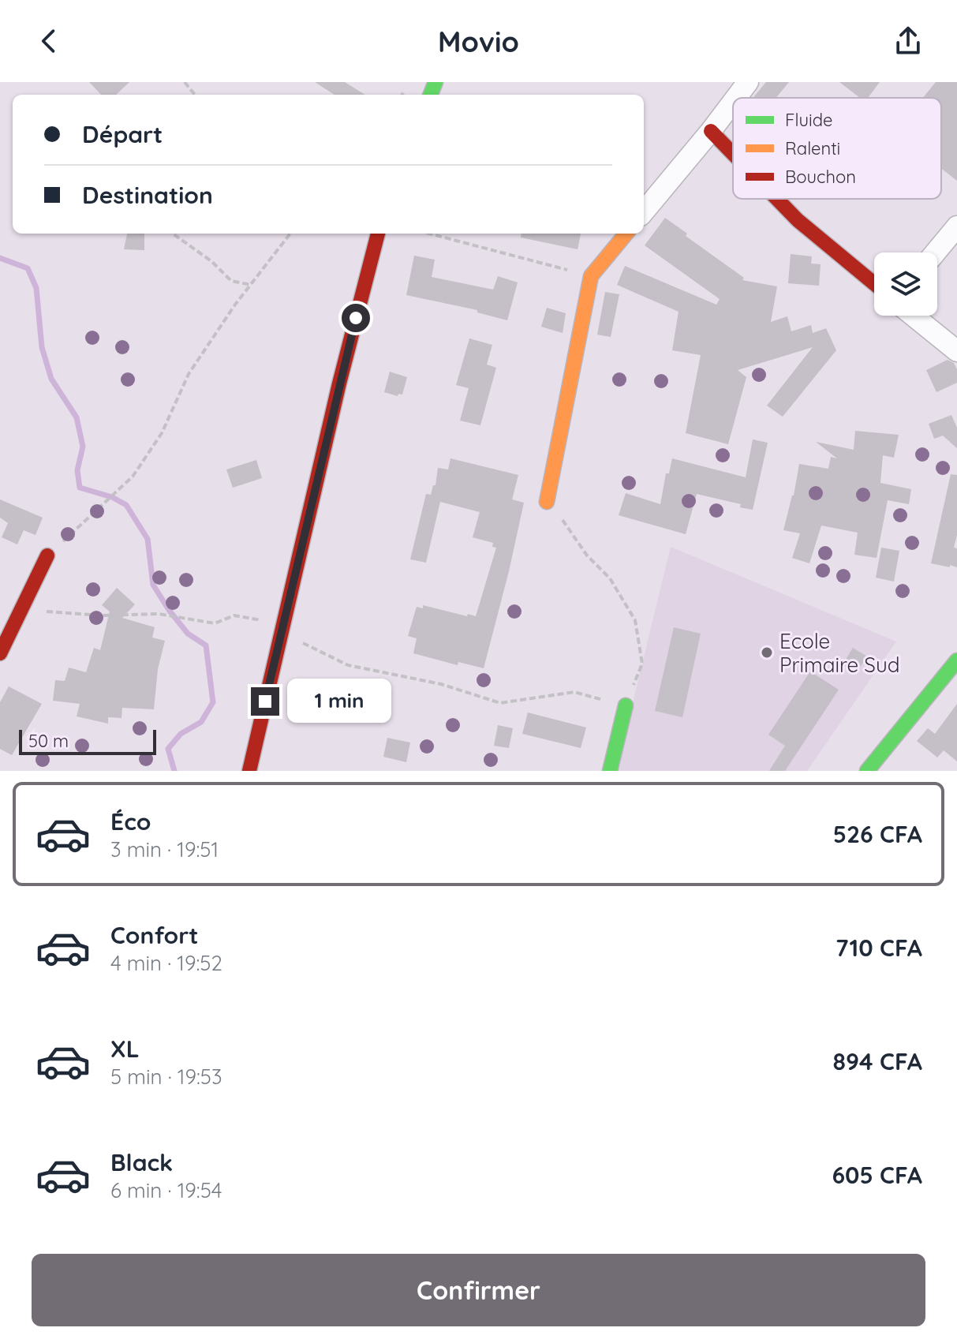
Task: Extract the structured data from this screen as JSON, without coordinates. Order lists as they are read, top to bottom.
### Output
{
  "places": ["Ecole Primaire Sud"],
  "legend": ["Fluide", "Ralenti", "Bouchon"],
  "scale_bar": "50 m",
  "page": {
    "header": "Movio",
    "banner": ["Départ", "Destination"],
    "bubble": "1 min",
    "scale": "50 m",
    "list": [
      {
        "name": "Éco",
        "note": "3 min · 19:51",
        "value": "526 CFA"
      },
      {
        "name": "Confort",
        "note": "4 min · 19:52",
        "value": "710 CFA"
      },
      {
        "name": "XL",
        "note": "5 min · 19:53",
        "value": "894 CFA"
      },
      {
        "name": "Black",
        "note": "6 min · 19:54",
        "value": "605 CFA"
      }
    ],
    "buttons": "Confirmer"
  }
}
